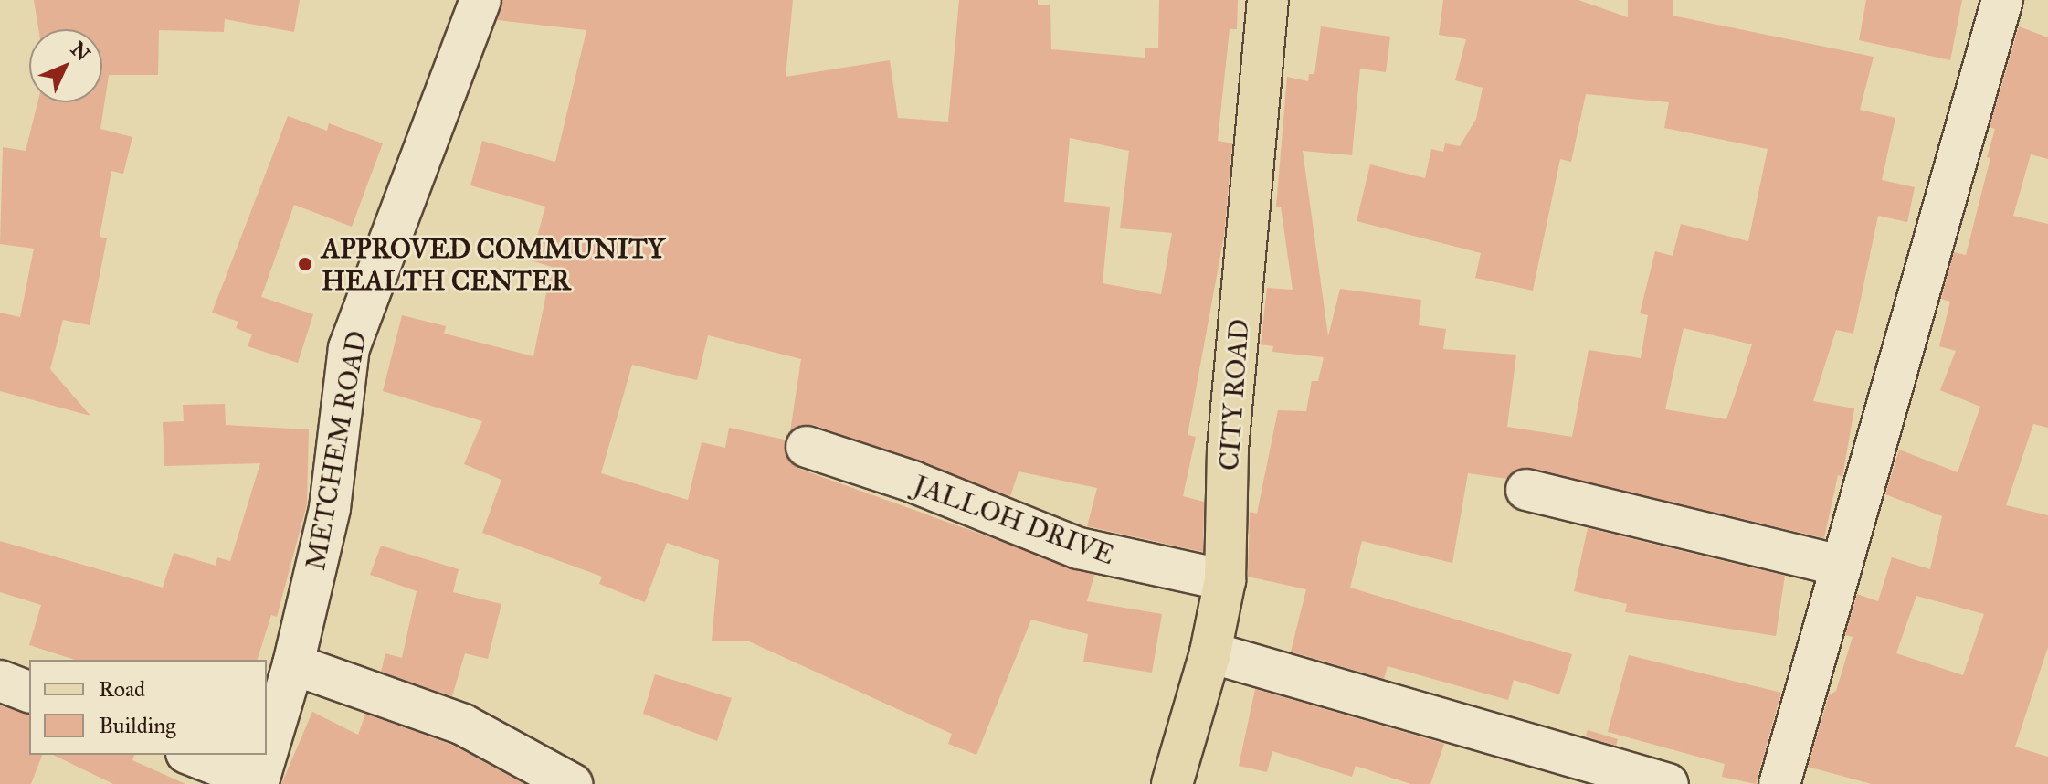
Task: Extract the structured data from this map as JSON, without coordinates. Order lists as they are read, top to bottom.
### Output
{
  "streets": {
    "main road": ["CITY ROAD"],
    "street": ["METCHEM ROAD", "JALLOH DRIVE"]
  },
  "crossings": [
    ["CITY ROAD", "JALLOH DRIVE"]
  ],
  "places": ["APPROVED COMMUNITY HEALTH CENTER"],
  "legend": ["Road", "Building"],
  "north": "top right"
}
